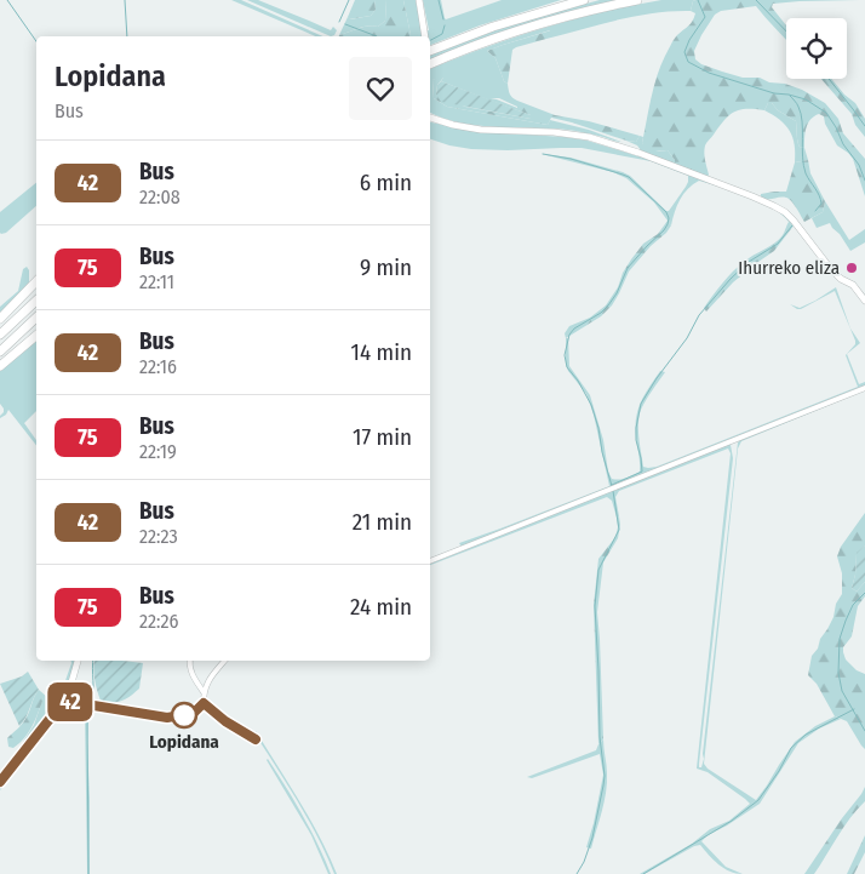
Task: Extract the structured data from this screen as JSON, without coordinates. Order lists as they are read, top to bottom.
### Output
{
  "places": ["Ihurreko eliza", "Lopidana"],
  "lines": ["bus line 42"],
  "page": {
    "on_map": "42",
    "heading": ["Lopidana", "Bus"],
    "list": [
      {
        "mark": "42",
        "name": "Bus",
        "note": "22:08",
        "value": "6 min"
      },
      {
        "mark": "75",
        "name": "Bus",
        "note": "22:11",
        "value": "9 min"
      },
      {
        "mark": "42",
        "name": "Bus",
        "note": "22:16",
        "value": "14 min"
      },
      {
        "mark": "75",
        "name": "Bus",
        "note": "22:19",
        "value": "17 min"
      },
      {
        "mark": "42",
        "name": "Bus",
        "note": "22:23",
        "value": "21 min"
      },
      {
        "mark": "75",
        "name": "Bus",
        "note": "22:26",
        "value": "24 min"
      }
    ]
  }
}
